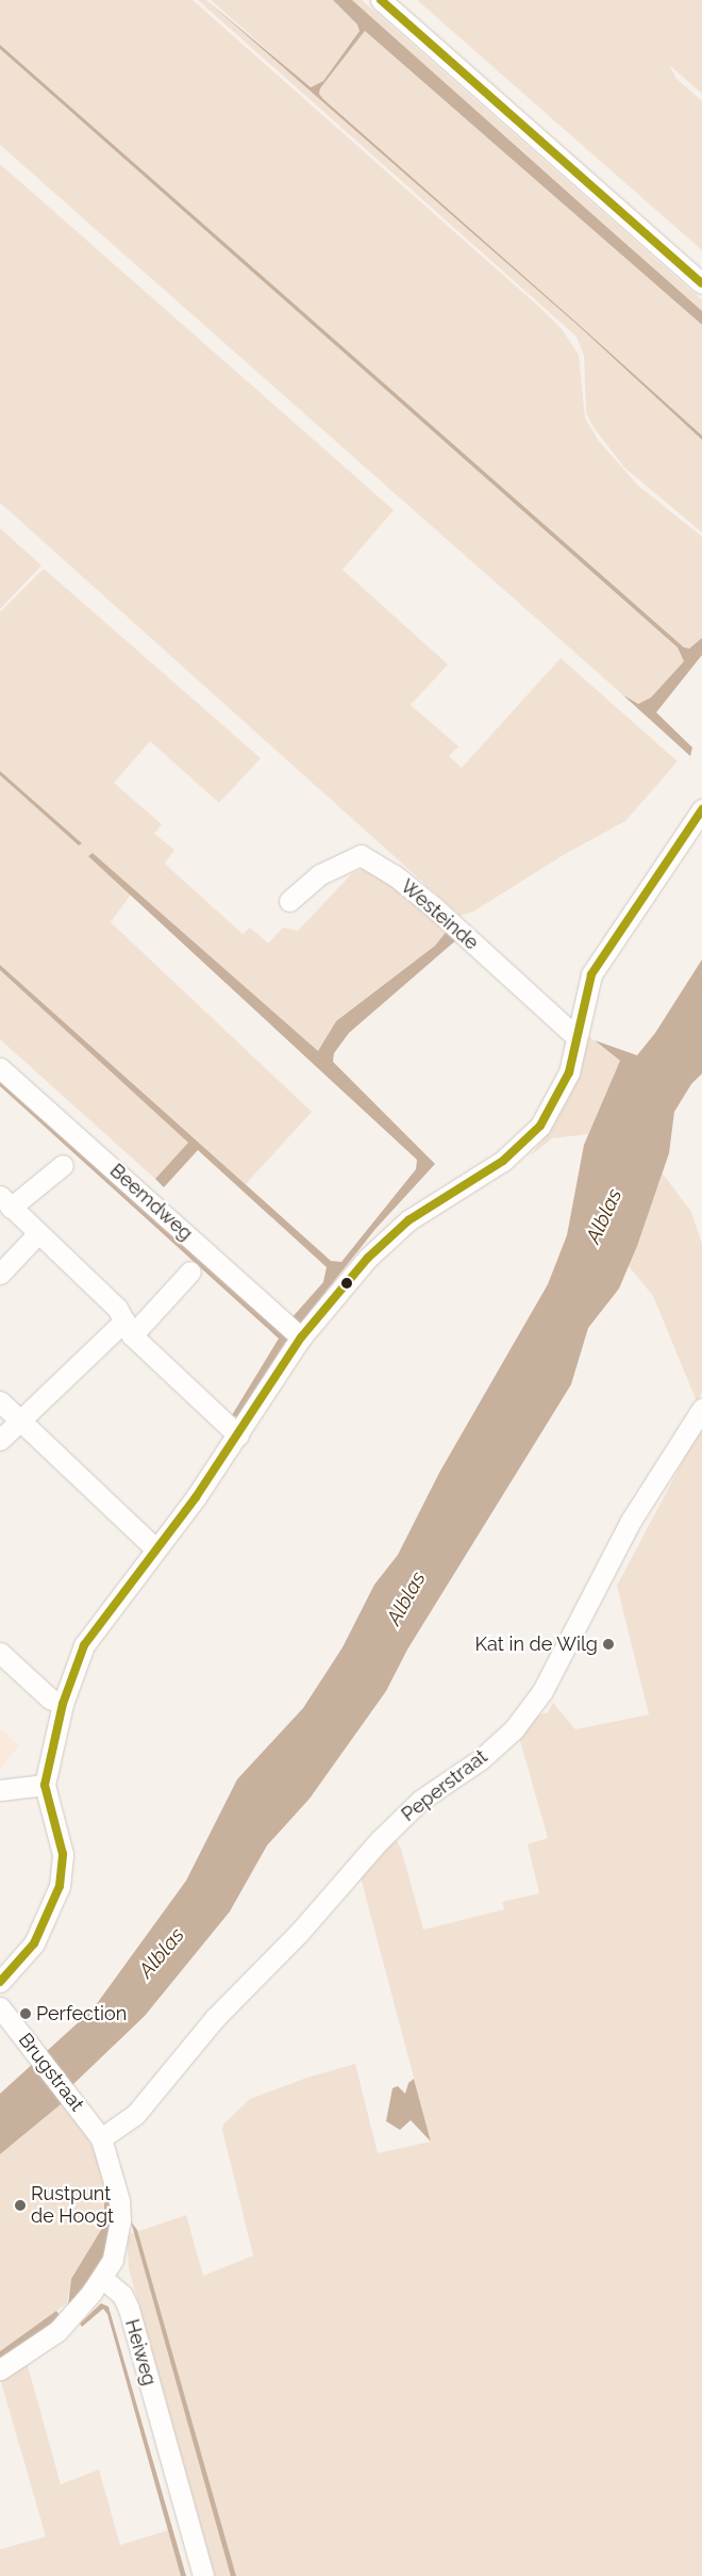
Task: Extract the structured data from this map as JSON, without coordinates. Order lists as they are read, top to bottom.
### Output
{
  "streets": {
    "street": [
      "Westeinde",
      "Beemdweg",
      "Peperstraat",
      "Brugstraat",
      "Heiweg"
    ]
  },
  "crossings": [
    ["Peperstraat", "Brugstraat"]
  ],
  "water": ["Alblas"],
  "places": ["Kat in de Wilg", "Perfection", "Rustpunt de Hoogt"]
}
